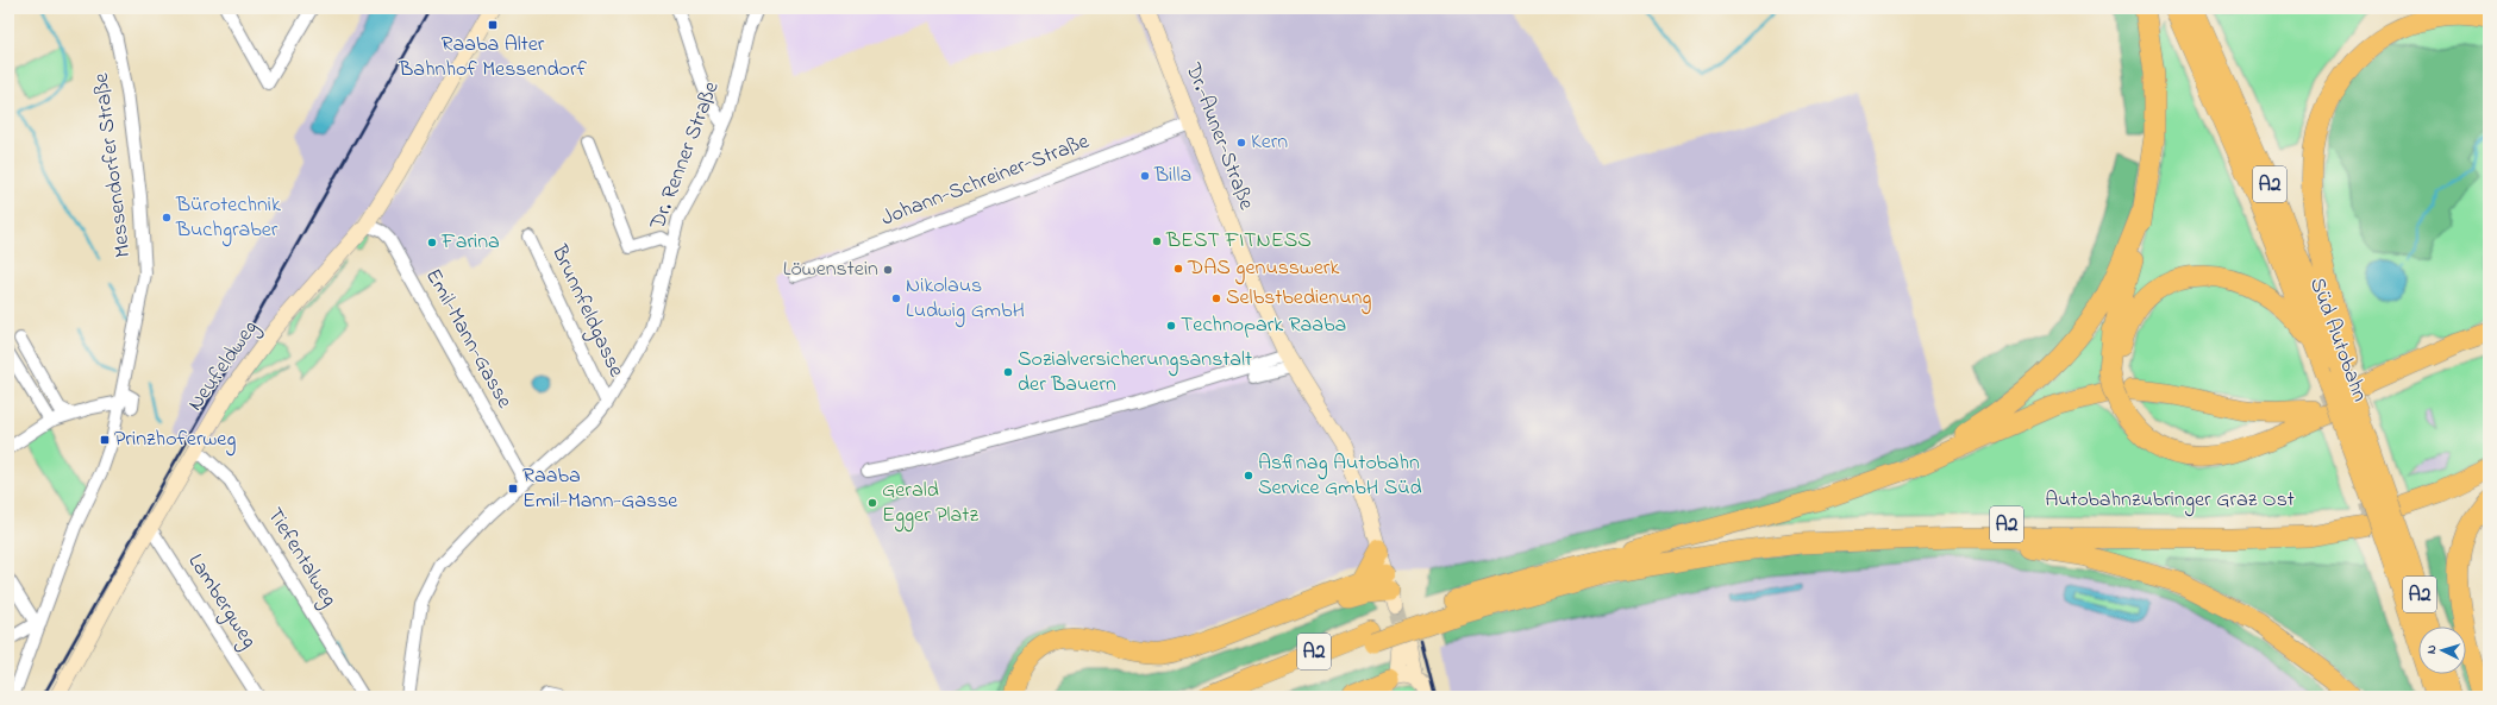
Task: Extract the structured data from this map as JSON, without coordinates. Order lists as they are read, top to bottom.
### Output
{
  "streets": {
    "highway": ["A2", "Süd Autobahn", "Autobahnzubringer Graz Ost"],
    "street": [
      "Dr.-Auner-Straße",
      "Dr. Renner Straße",
      "Messendorfer Straße",
      "Johann-Schreiner-Straße",
      "Brunnfeldgasse",
      "Emil-Mann-Gasse",
      "Neufeldweg",
      "Tiefentalweg",
      "Lambergweg"
    ]
  },
  "crossings": [
    ["Dr.-Auner-Straße", "Johann-Schreiner-Straße"],
    ["Dr. Renner Straße", "Brunnfeldgasse"],
    ["Dr. Renner Straße", "Emil-Mann-Gasse"],
    ["Emil-Mann-Gasse", "Neufeldweg"],
    ["Neufeldweg", "Tiefentalweg"],
    ["Neufeldweg", "Lambergweg"]
  ],
  "places": {
    "transit": ["Raaba Alter Bahnhof Messendorf", "Prinzhoferweg", "Raaba Emil-Mann-Gasse"],
    "other": [
      "Kern",
      "Billa",
      "Bürotechnik Buchgraber",
      "BEST FITNESS",
      "Farina",
      "DAS genusswerk",
      "Löwenstein",
      "Nikolaus Ludwig GmbH",
      "Selbstbedienung",
      "Technopark Raaba",
      "Sozialversicherungsanstalt der Bauern",
      "Asfinag Autobahn Service GmbH Süd",
      "Gerald Egger Platz"
    ]
  },
  "north": "left"
}
